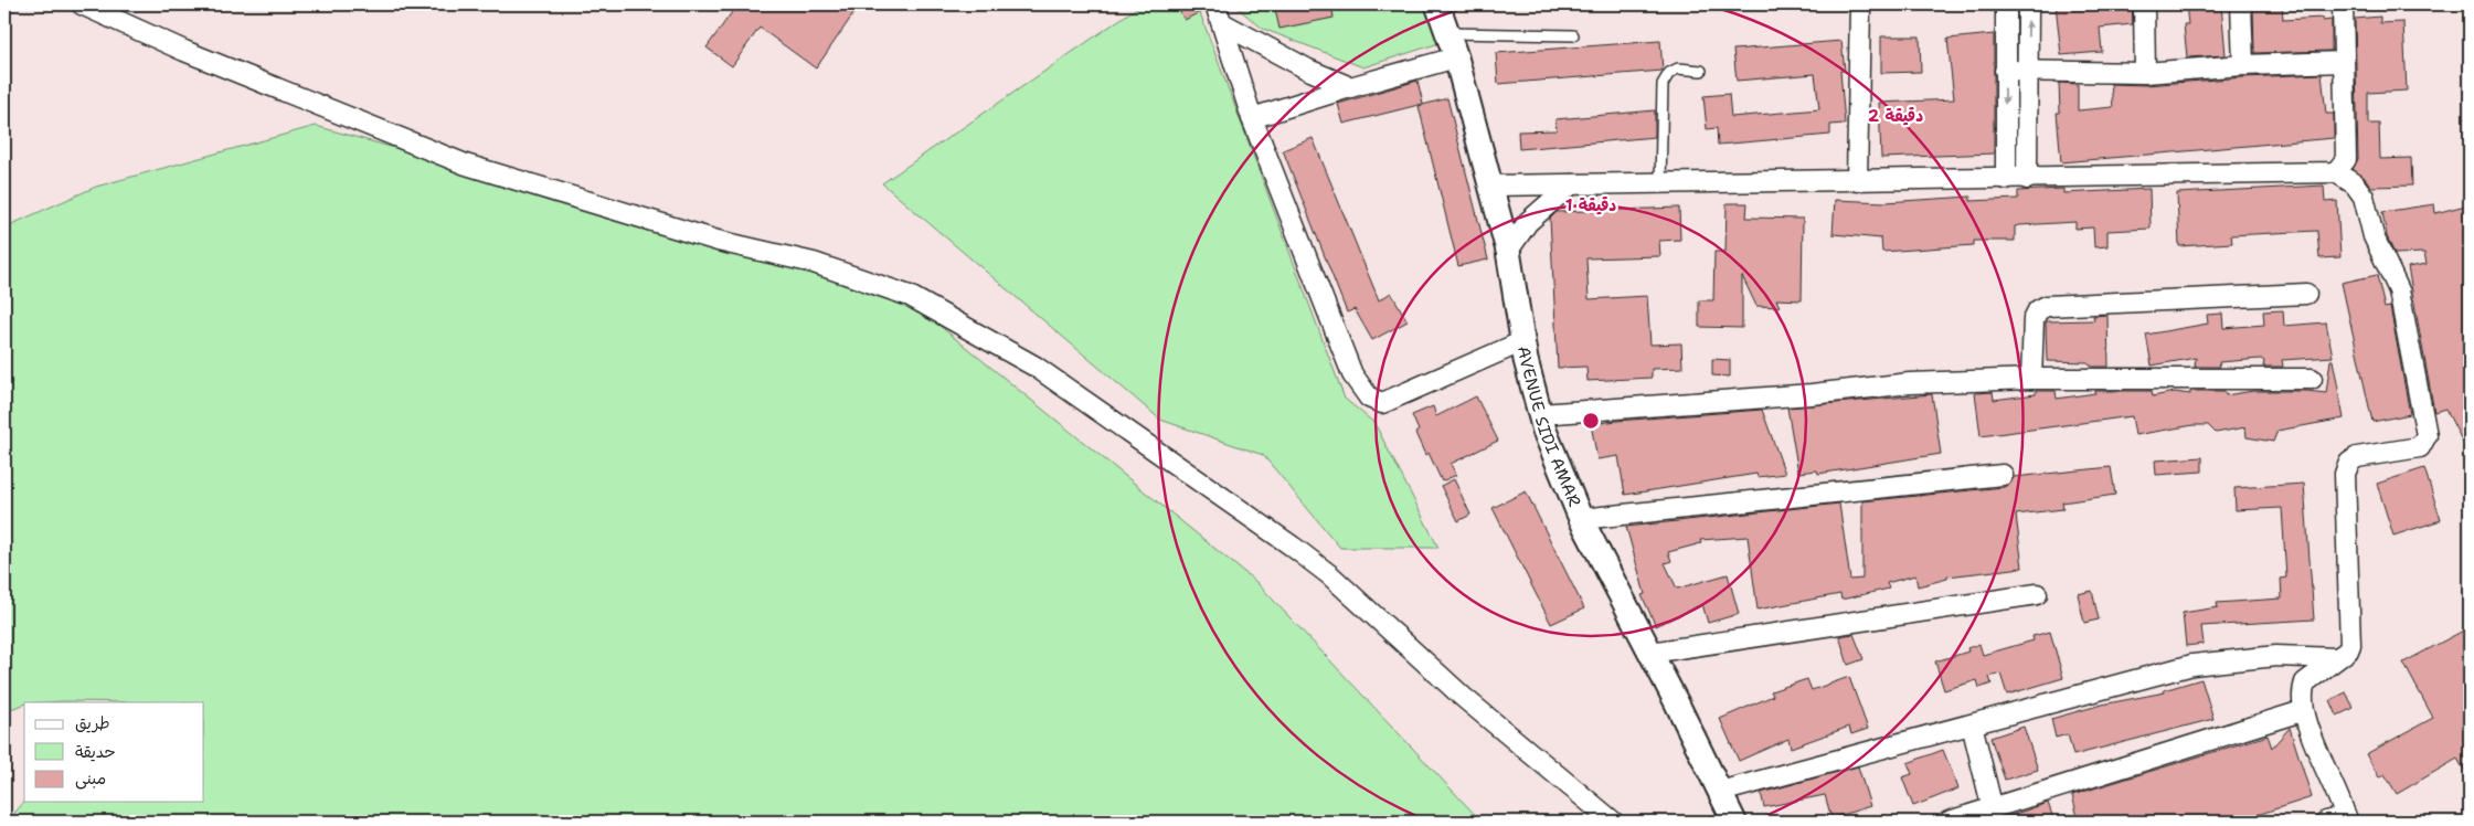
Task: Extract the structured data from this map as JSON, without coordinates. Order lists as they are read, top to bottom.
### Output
{
  "streets": {
    "street": ["AVENUE SIDI AMAR"]
  },
  "legend": ["طريق", "حديقة", "مبنى"],
  "rings": ["2 دقيقة", "1 دقيقة"]
}
